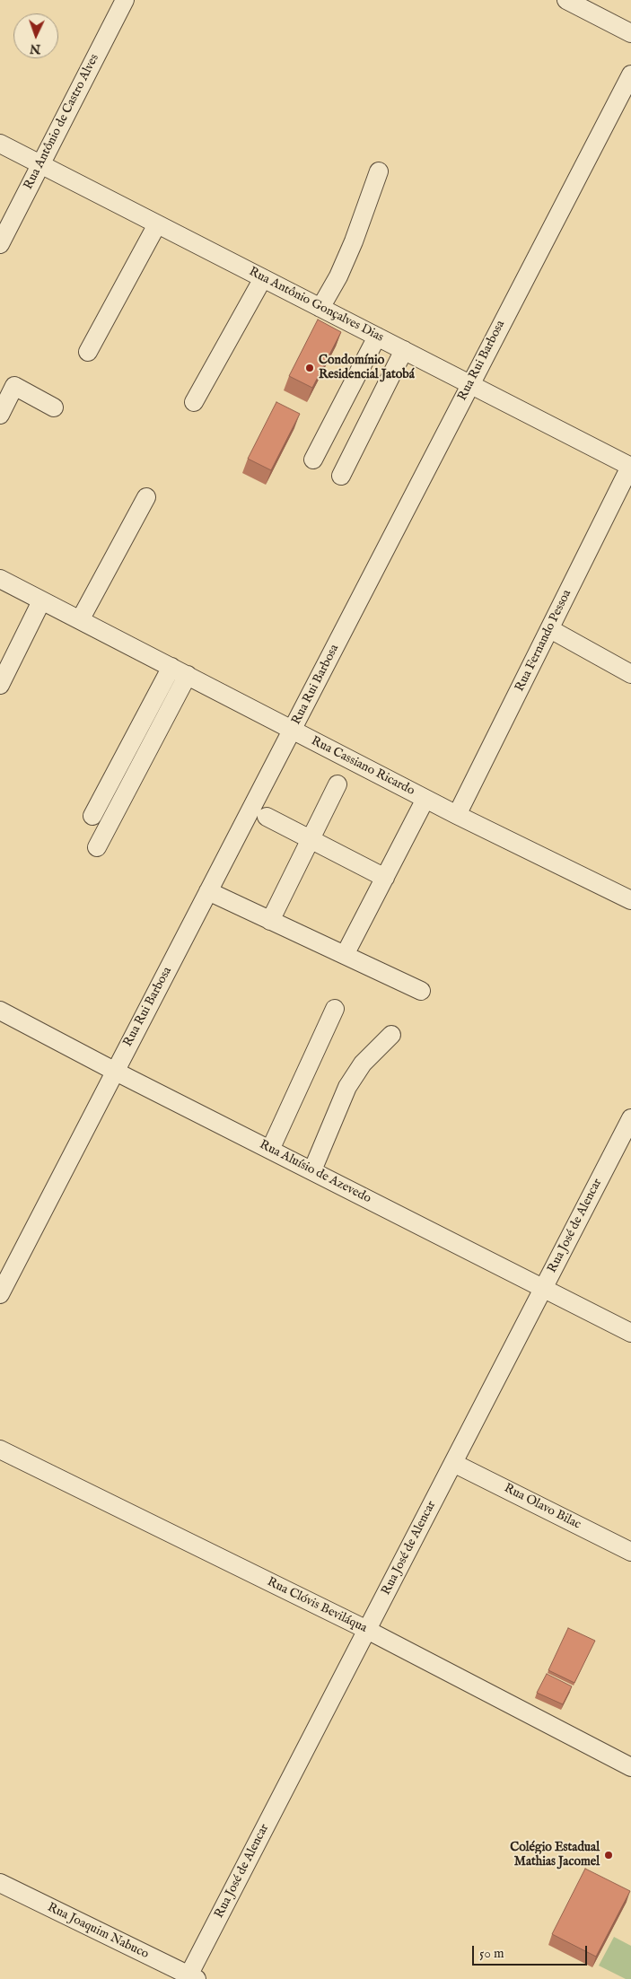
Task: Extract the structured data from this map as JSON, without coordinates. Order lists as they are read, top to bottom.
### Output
{
  "streets": {
    "street": [
      "Rua Antônio de Castro Alves",
      "Rua Antônio Gonçalves Dias",
      "Rua Rui Barbosa",
      "Rua Fernando Pessoa",
      "Rua Cassiano Ricardo",
      "Rua Aluísio de Azevedo",
      "Rua José de Alencar",
      "Rua Olavo Bilac",
      "Rua Clóvis Beviláqua",
      "Rua Joaquim Nabuco"
    ]
  },
  "crossings": [
    ["Rua Antônio de Castro Alves", "Rua Antônio Gonçalves Dias"],
    ["Rua Antônio Gonçalves Dias", "Rua Rui Barbosa"],
    ["Rua Antônio Gonçalves Dias", "Rua Fernando Pessoa"],
    ["Rua Rui Barbosa", "Rua Cassiano Ricardo"],
    ["Rua Rui Barbosa", "Rua Aluísio de Azevedo"],
    ["Rua Fernando Pessoa", "Rua Cassiano Ricardo"],
    ["Rua Aluísio de Azevedo", "Rua José de Alencar"],
    ["Rua José de Alencar", "Rua Olavo Bilac"],
    ["Rua José de Alencar", "Rua Clóvis Beviláqua"],
    ["Rua José de Alencar", "Rua Joaquim Nabuco"]
  ],
  "places": ["Condomínio Residencial Jatobá", "Colégio Estadual Mathias Jacomel"],
  "scale_bar": "50 m",
  "north": "bottom"
}
